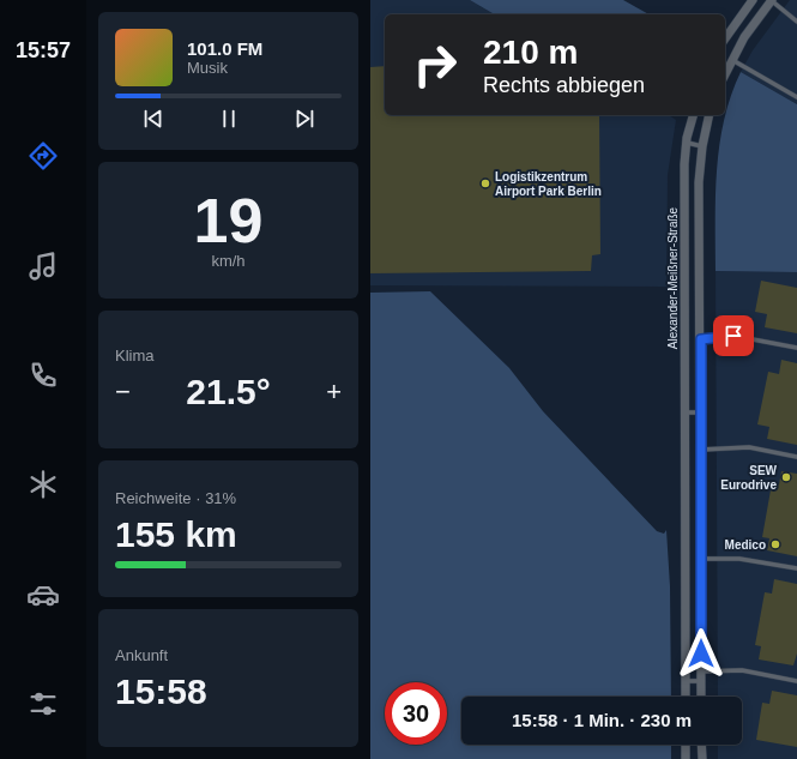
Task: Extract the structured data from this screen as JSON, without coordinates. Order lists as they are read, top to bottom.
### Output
{
  "streets": {
    "street": ["Alexander-Meißner-Straße"]
  },
  "places": ["Logistikzentrum Airport Park Berlin", "SEW Eurodrive", "Medico"],
  "page": {
    "tabs": "15:57",
    "turn": ["210 m", "Rechts abbiegen"],
    "song": ["101.0 FM", "Musik"],
    "tile": [
      ["19", "km/h"],
      "Klima",
      ["Reichweite · 31%", "155 km"],
      ["Ankunft", "15:58"]
    ],
    "heat": ["−", "21.5°", "+"],
    "limit": "30",
    "trip": "15:58 · 1 Min. · 230 m"
  }
}
